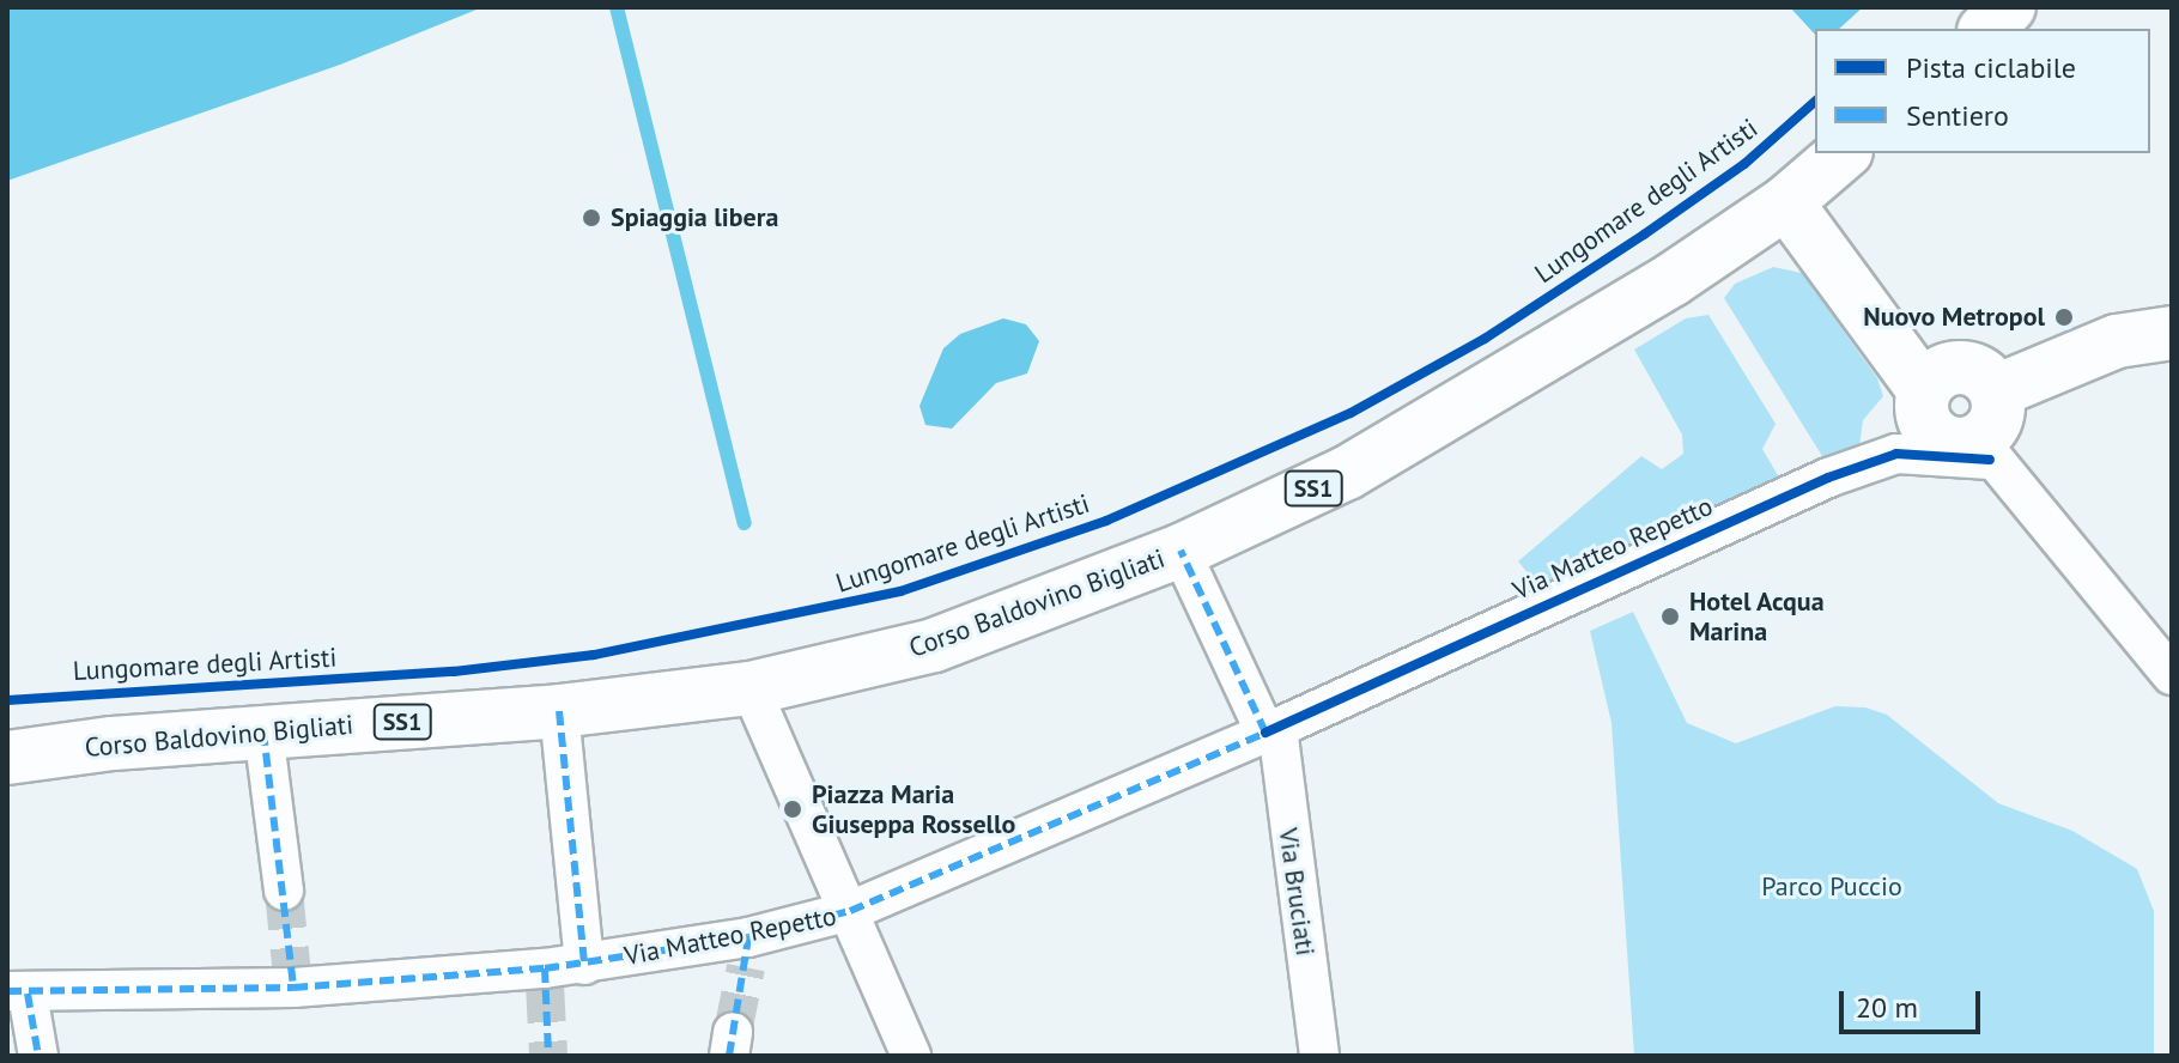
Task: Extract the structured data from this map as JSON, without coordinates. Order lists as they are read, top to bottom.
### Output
{
  "streets": {
    "main road": ["SS1", "Corso Baldovino Bigliati"],
    "street": ["Via Matteo Repetto", "Via Bruciati"],
    "cycle path": ["Lungomare degli Artisti"]
  },
  "crossings": [
    ["Via Matteo Repetto", "Via Bruciati"],
    ["Corso Baldovino Bigliati", "Via Bruciati"]
  ],
  "parks": ["Parco Puccio"],
  "places": [
    "Spiaggia libera",
    "Nuovo Metropol",
    "Hotel Acqua Marina",
    "Piazza Maria Giuseppa Rossello"
  ],
  "legend": ["Pista ciclabile", "Sentiero"],
  "scale_bar": "20 m"
}
